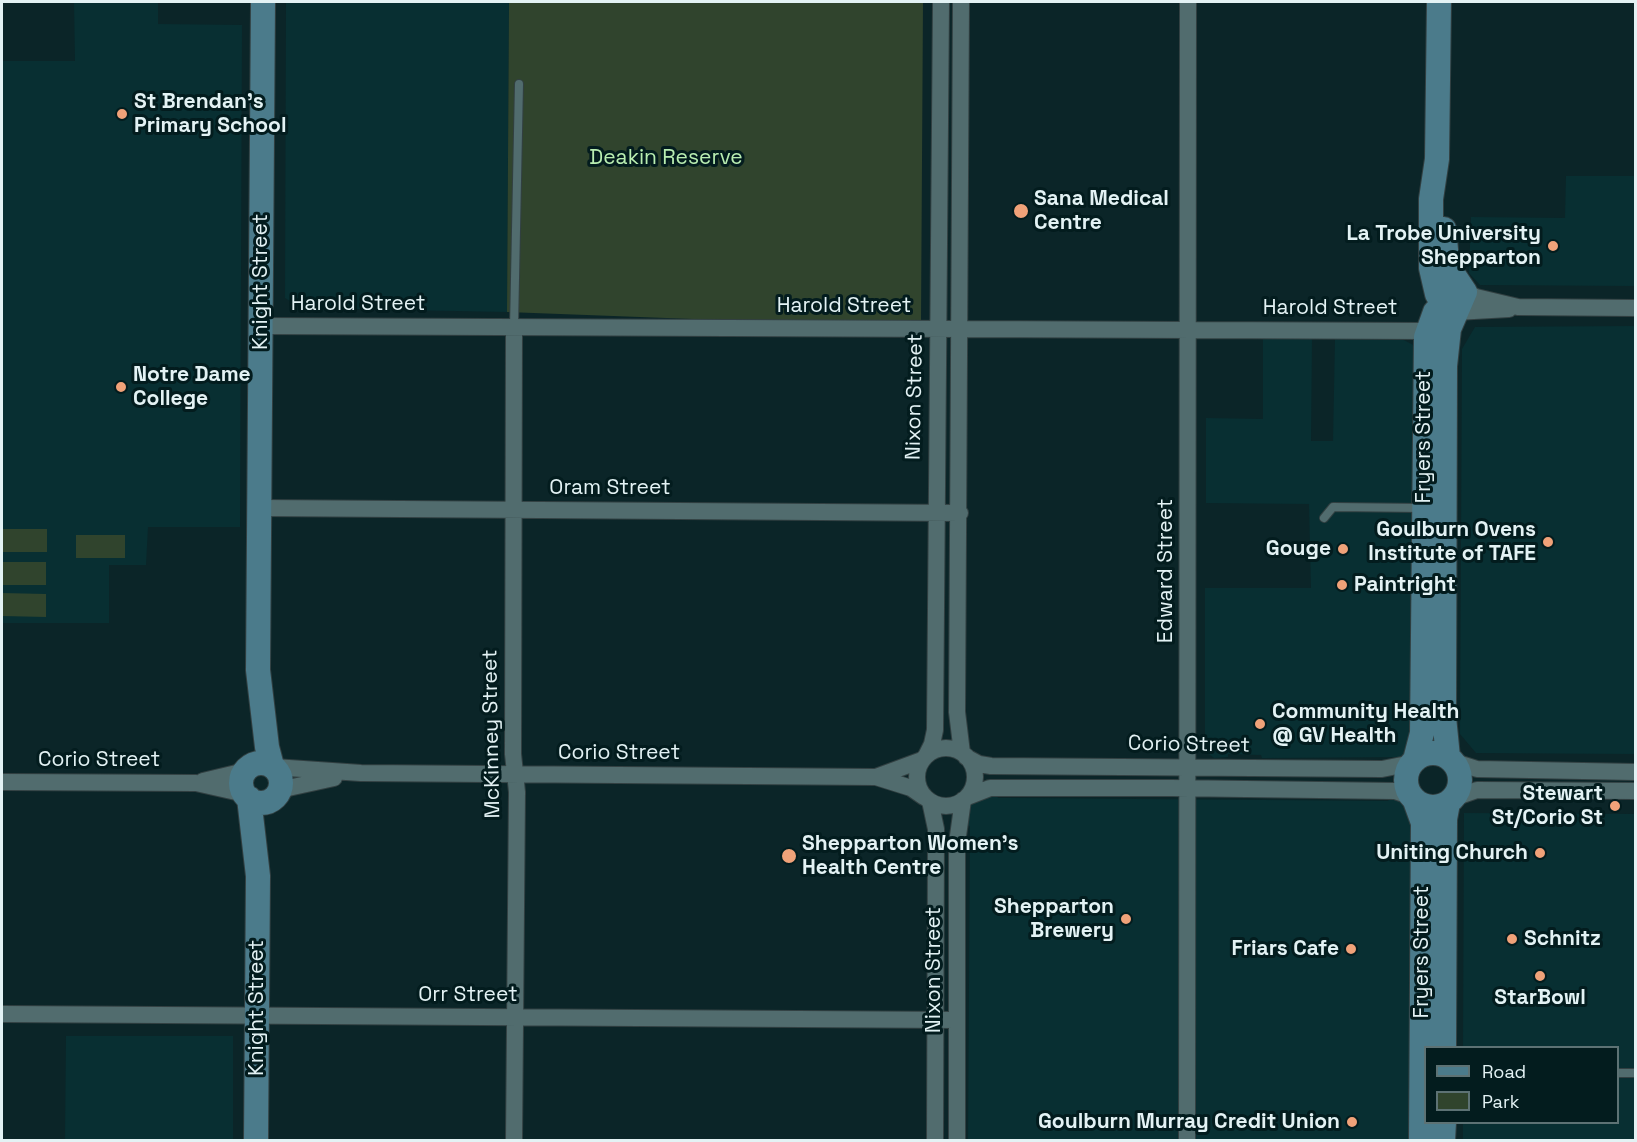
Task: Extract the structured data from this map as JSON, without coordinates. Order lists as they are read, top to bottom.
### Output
{
  "streets": {
    "street": [
      "Knight Street",
      "Harold Street",
      "Nixon Street",
      "Fryers Street",
      "Oram Street",
      "Edward Street",
      "McKinney Street",
      "Corio Street",
      "Orr Street"
    ]
  },
  "crossings": [
    ["Knight Street", "Harold Street"],
    ["Knight Street", "Oram Street"],
    ["Knight Street", "Corio Street"],
    ["Knight Street", "Orr Street"],
    ["Harold Street", "Nixon Street"],
    ["Harold Street", "Fryers Street"],
    ["Harold Street", "Edward Street"],
    ["Harold Street", "McKinney Street"],
    ["Nixon Street", "Oram Street"],
    ["Nixon Street", "Corio Street"],
    ["Nixon Street", "Orr Street"],
    ["Fryers Street", "Corio Street"],
    ["Oram Street", "McKinney Street"],
    ["Edward Street", "Corio Street"],
    ["McKinney Street", "Corio Street"],
    ["McKinney Street", "Orr Street"]
  ],
  "parks": ["Deakin Reserve"],
  "places": [
    "St Brendan's Primary School",
    "Sana Medical Centre",
    "La Trobe University Shepparton",
    "Notre Dame College",
    "Goulburn Ovens Institute of TAFE",
    "Gouge",
    "Paintright",
    "Community Health @ GV Health",
    "Stewart St/Corio St",
    "Uniting Church",
    "Shepparton Women's Health Centre",
    "Shepparton Brewery",
    "Schnitz",
    "Friars Cafe",
    "StarBowl",
    "Goulburn Murray Credit Union"
  ],
  "legend": ["Road", "Park"]
}
